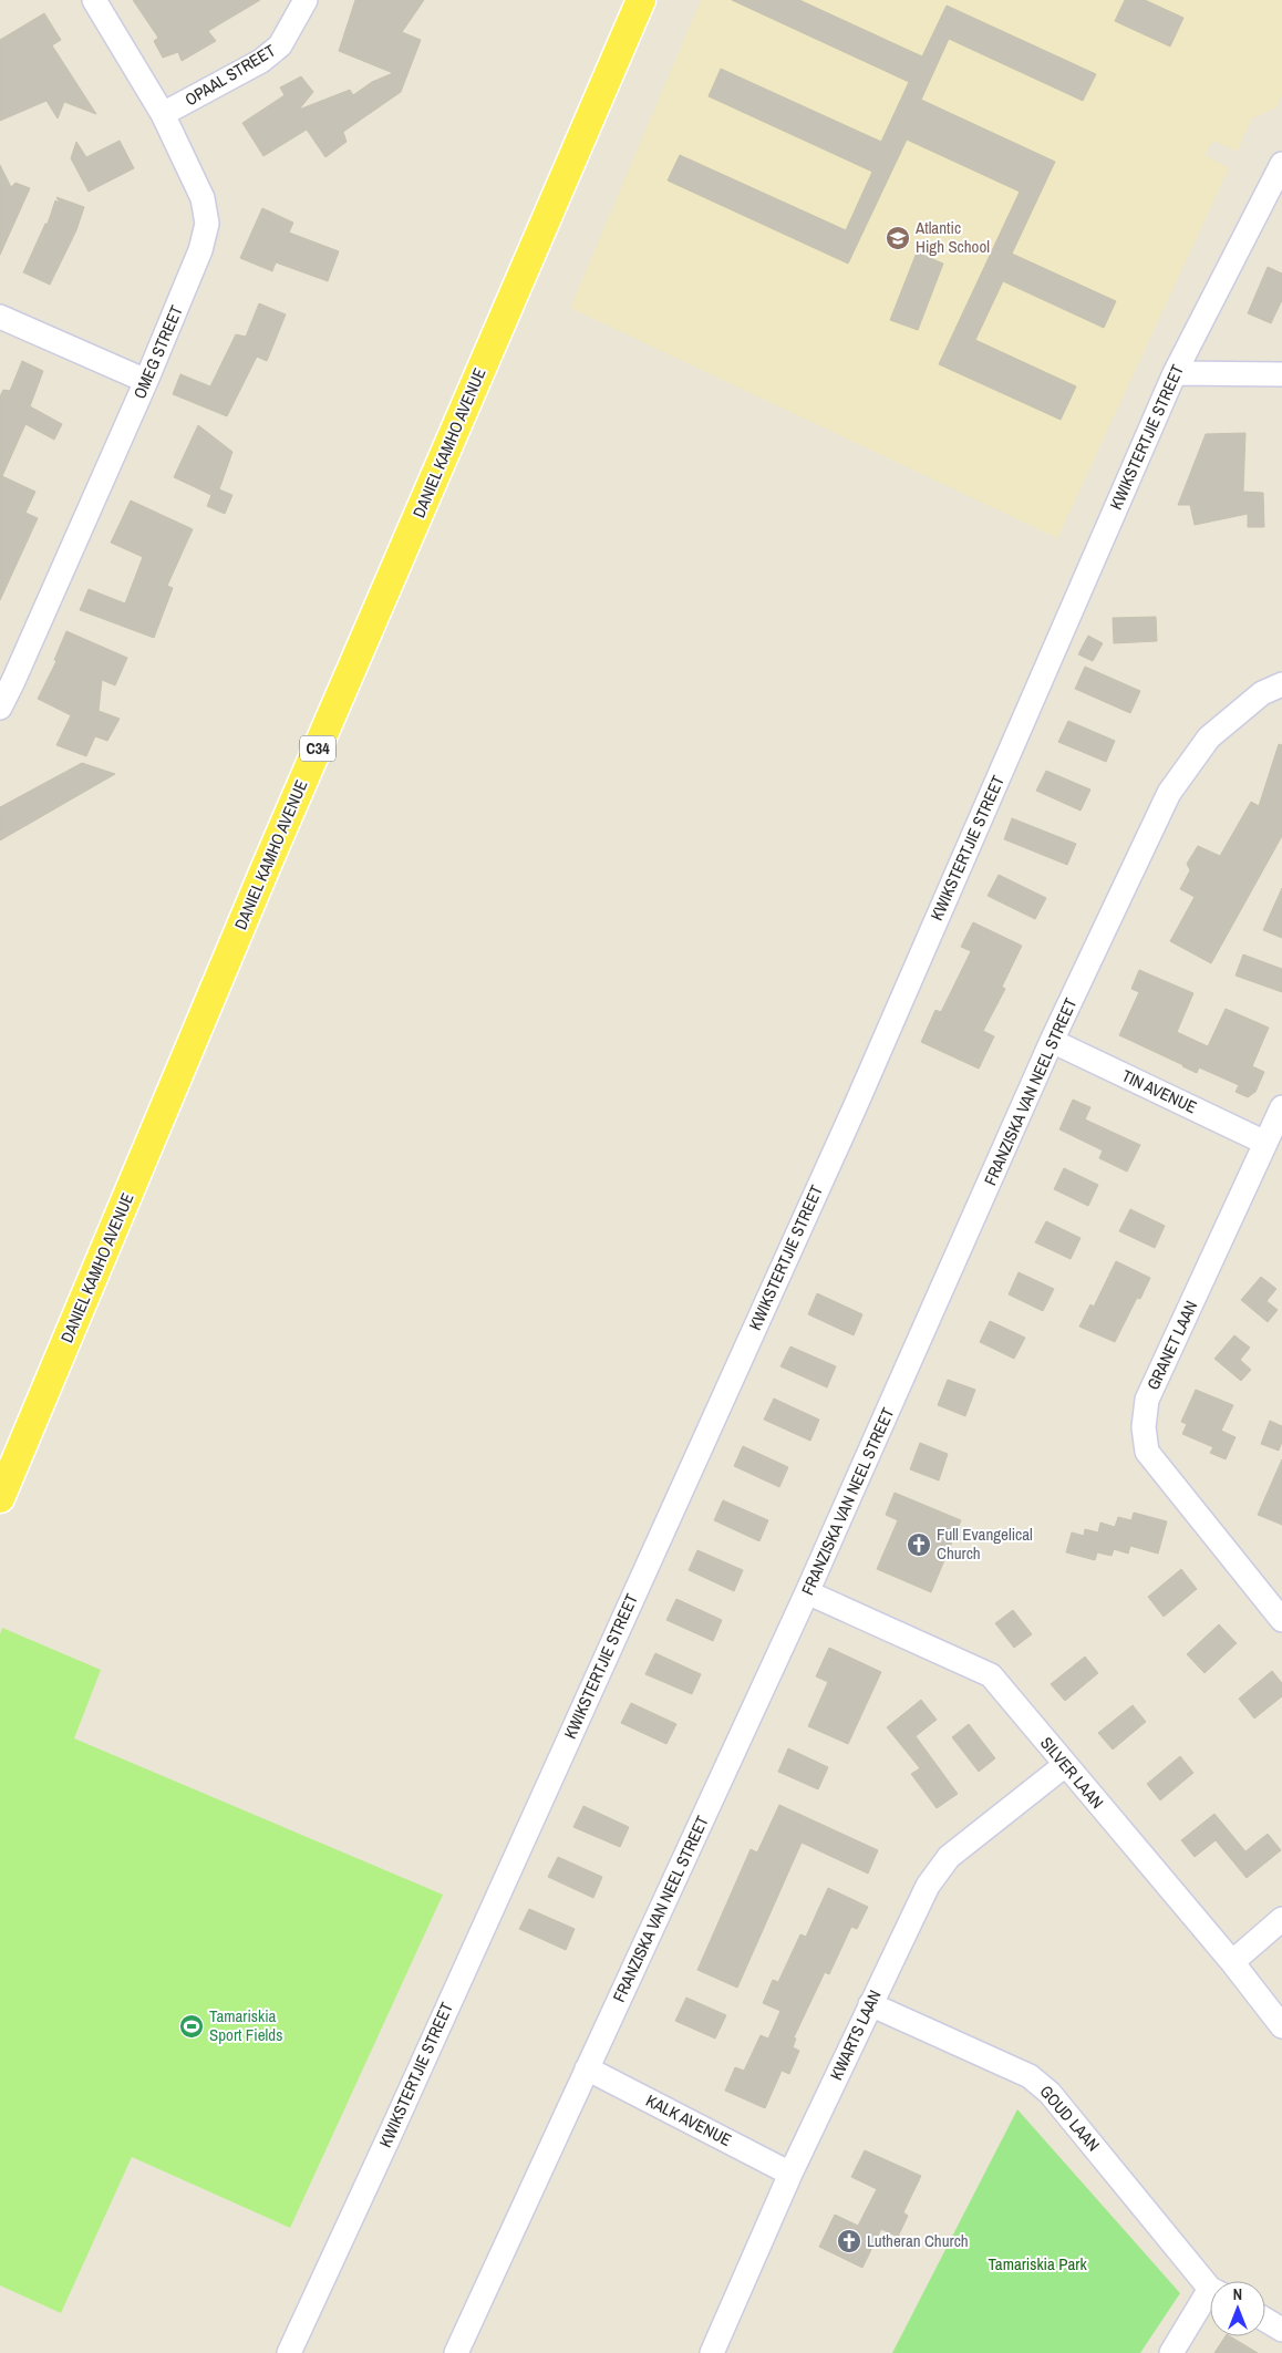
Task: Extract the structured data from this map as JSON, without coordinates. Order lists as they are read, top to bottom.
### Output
{
  "streets": {
    "main road": ["DANIEL KAMHO AVENUE", "C34"],
    "street": [
      "OPAAL STREET",
      "OMEG STREET",
      "KWIKSTERTJIE STREET",
      "FRANZISKA VAN NEEL STREET",
      "TIN AVENUE",
      "GRANET LAAN",
      "SILVER LAAN",
      "KWARTS LAAN",
      "GOUD LAAN",
      "KALK AVENUE"
    ]
  },
  "crossings": [
    ["OPAAL STREET", "OMEG STREET"],
    ["FRANZISKA VAN NEEL STREET", "TIN AVENUE"],
    ["FRANZISKA VAN NEEL STREET", "SILVER LAAN"],
    ["FRANZISKA VAN NEEL STREET", "KALK AVENUE"],
    ["TIN AVENUE", "GRANET LAAN"],
    ["SILVER LAAN", "KWARTS LAAN"],
    ["KWARTS LAAN", "GOUD LAAN"],
    ["KWARTS LAAN", "KALK AVENUE"]
  ],
  "parks": ["Tamariskia Park"],
  "places": {
    "school or university": ["Atlantic High School"],
    "church": ["Full Evangelical Church", "Lutheran Church"],
    "sports": ["Tamariskia Sport Fields"]
  },
  "north": "top"
}
